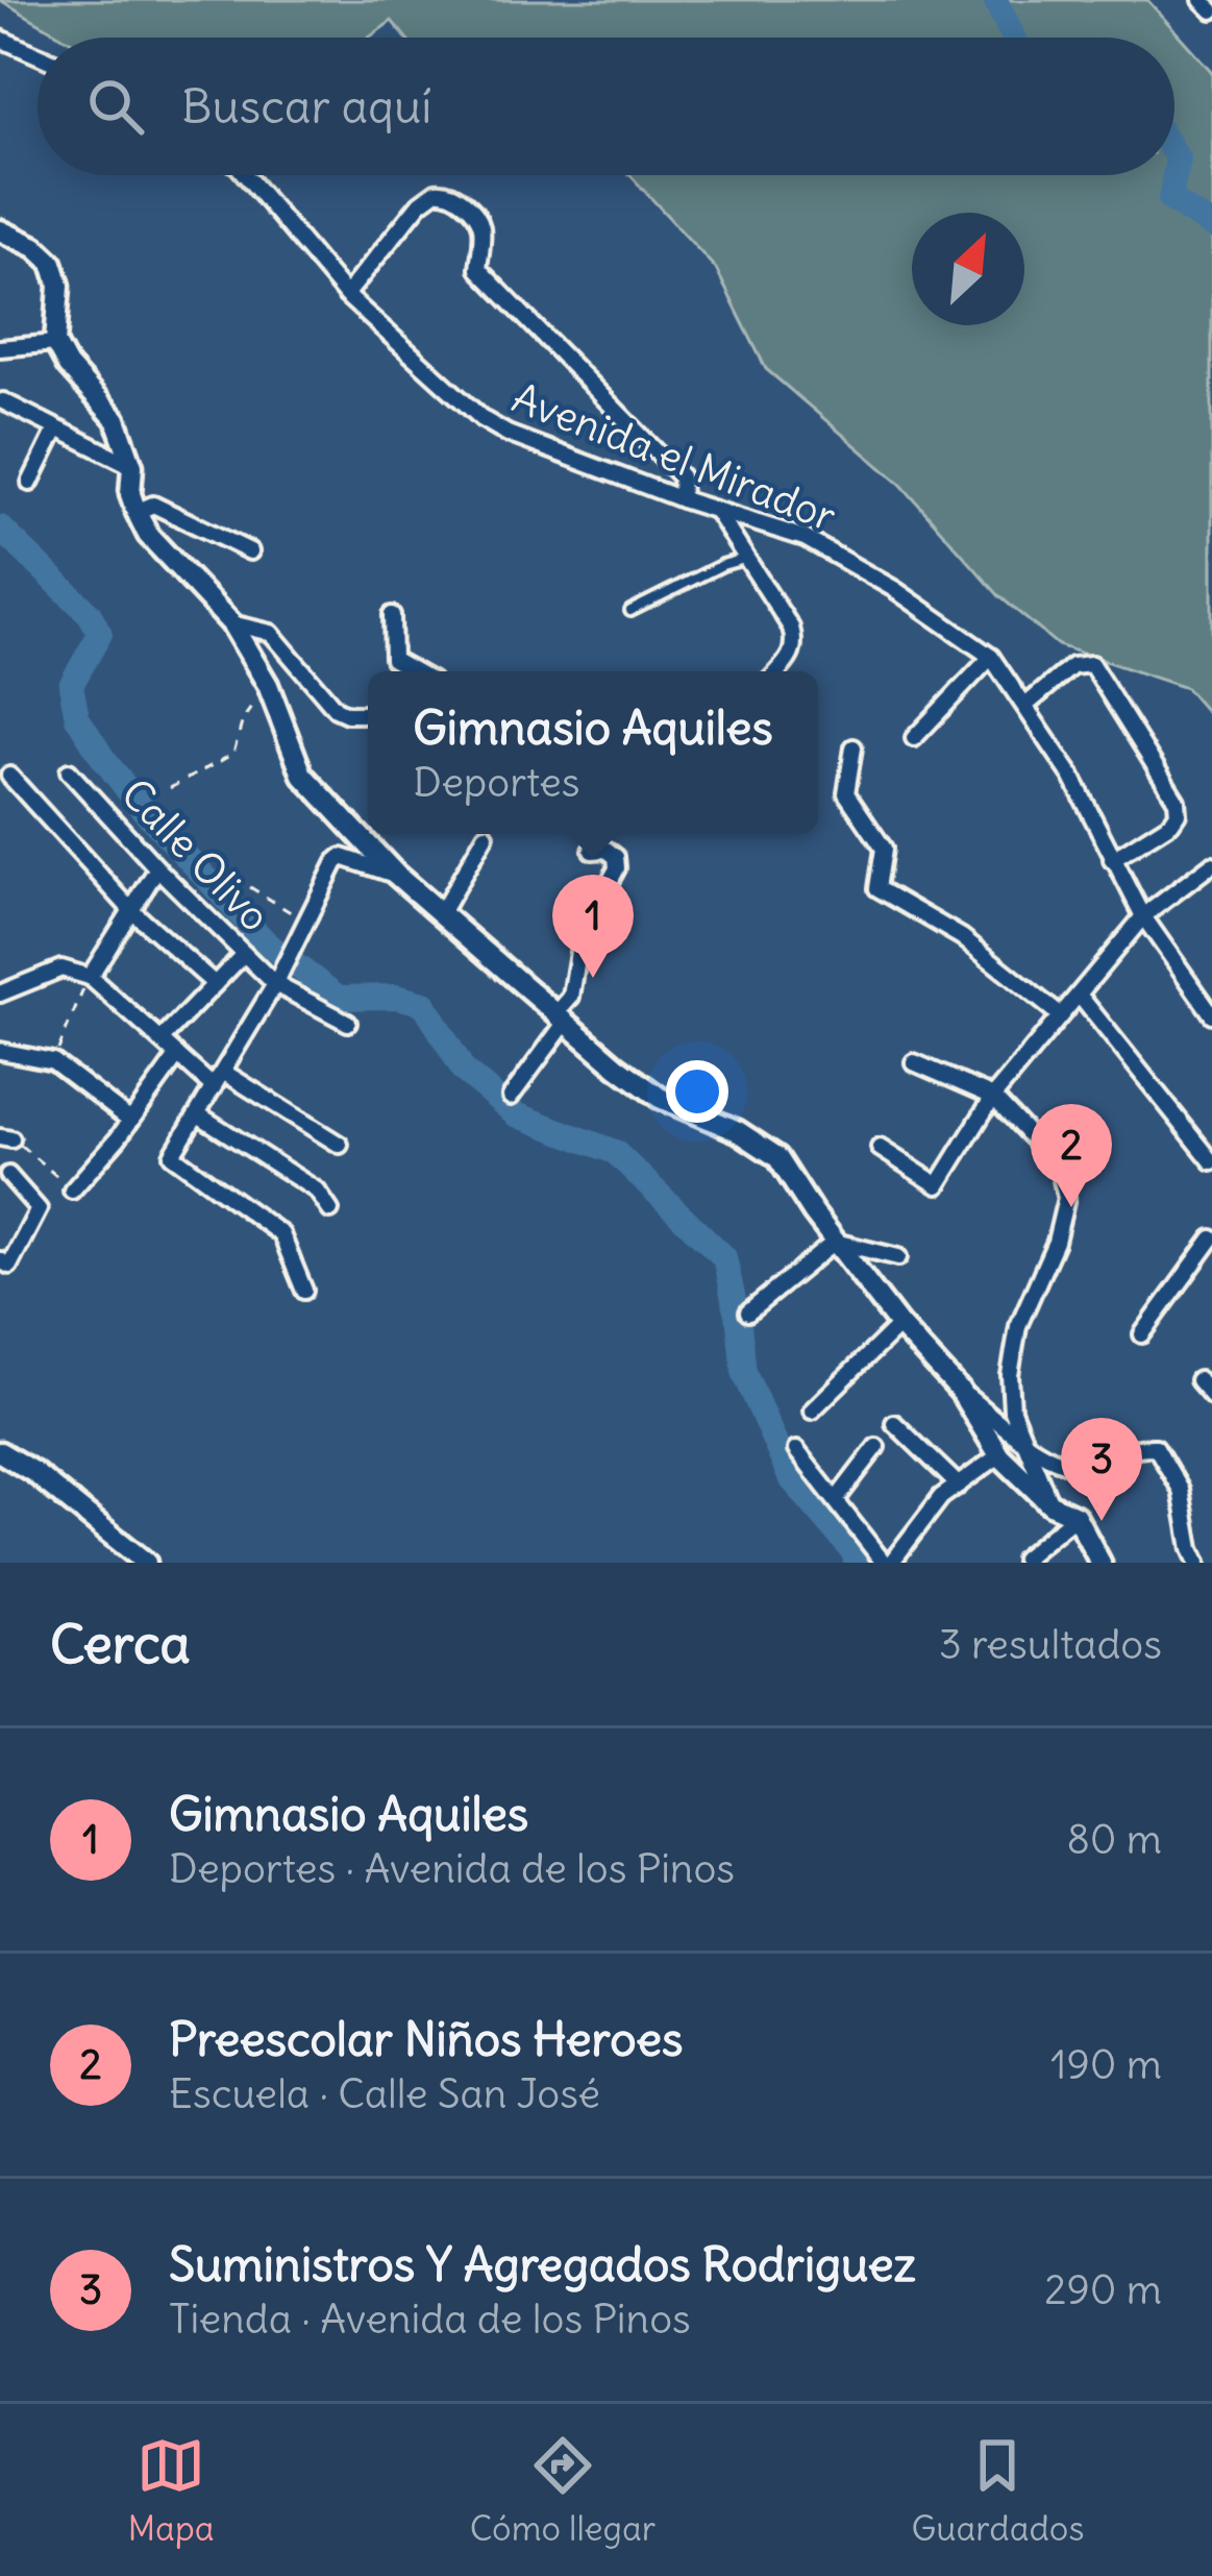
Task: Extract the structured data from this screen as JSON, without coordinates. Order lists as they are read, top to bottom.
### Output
{
  "streets": {
    "street": ["Avenida el Mirador", "Calle Olivo"]
  },
  "north": "top right",
  "page": {
    "search": "Buscar aquí",
    "popup": ["Gimnasio Aquiles", "Deportes"],
    "pins": ["1", "2", "3"],
    "heading": ["Cerca", "3 resultados"],
    "list": [
      {
        "mark": "1",
        "name": "Gimnasio Aquiles",
        "note": "Deportes · Avenida de los Pinos",
        "value": "80 m"
      },
      {
        "mark": "2",
        "name": "Preescolar Niños Heroes",
        "note": "Escuela · Calle San José",
        "value": "190 m"
      },
      {
        "mark": "3",
        "name": "Suministros Y Agregados Rodriguez",
        "note": "Tienda · Avenida de los Pinos",
        "value": "290 m"
      }
    ],
    "nav": ["Mapa", "Cómo llegar", "Guardados"]
  }
}
